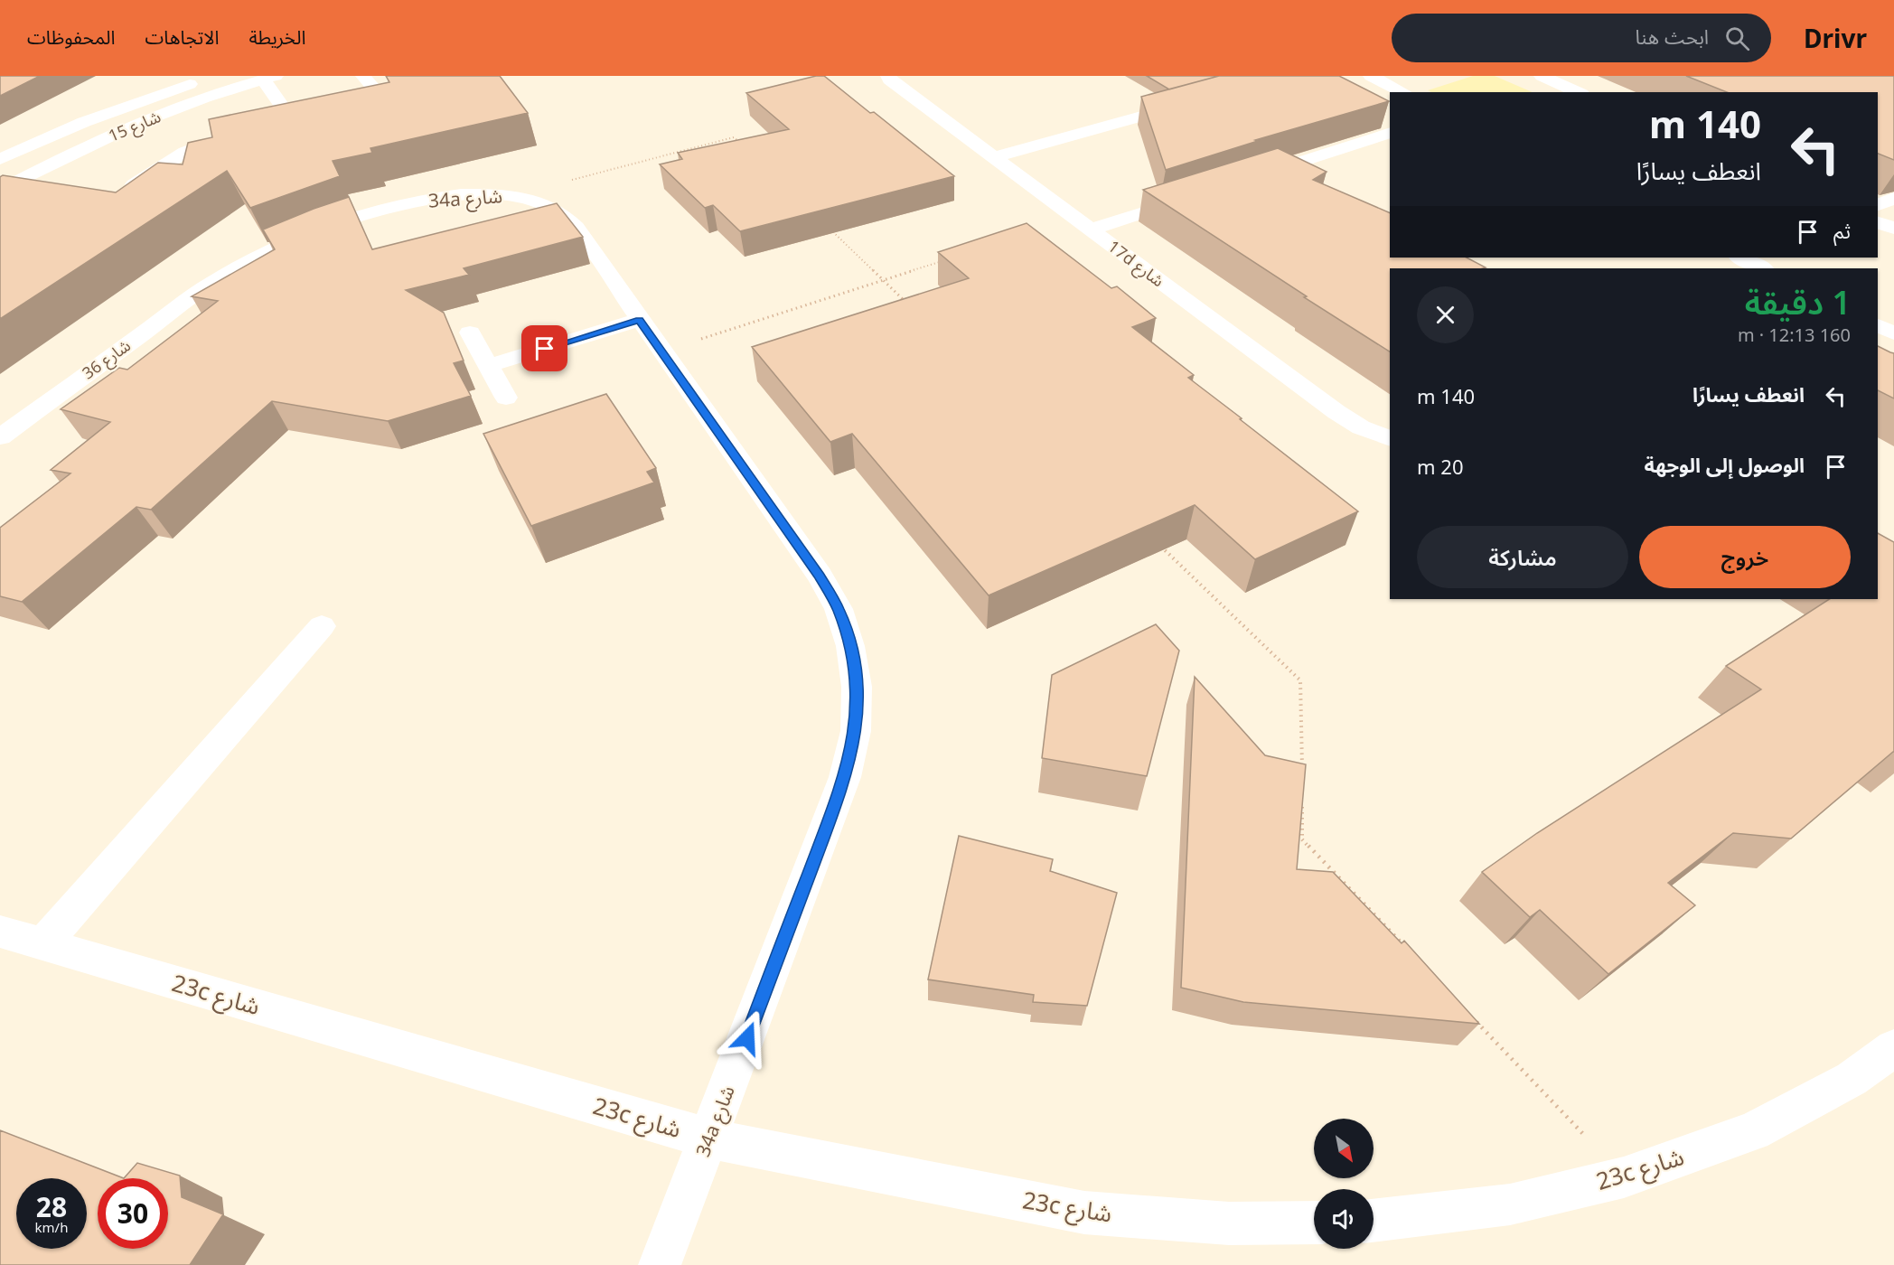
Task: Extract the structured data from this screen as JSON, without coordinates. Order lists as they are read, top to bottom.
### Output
{
  "streets": {
    "street": [
      "شارع 15",
      "34a شارع",
      "17d شارع",
      "شارع 36",
      "23c شارع"
    ]
  },
  "crossings": [
    ["34a شارع", "شارع 36"],
    ["34a شارع", "23c شارع"]
  ],
  "north": "bottom right",
  "page": {
    "header": "Drivr",
    "search": "ابحث هنا",
    "nav": ["الخريطة", "الاتجاهات", "المحفوظات"],
    "turn": ["140 m", "انعطف يسارًا"],
    "then": "ثم",
    "heading": ["1 دقيقة", "160 m · 12:13"],
    "list": [
      {
        "name": "انعطف يسارًا",
        "value": "140 m"
      },
      {
        "name": "الوصول إلى الوجهة",
        "value": "20 m"
      }
    ],
    "buttons": ["خروج", "مشاركة"],
    "speed": "28 km/h",
    "limit": "30"
  }
}
